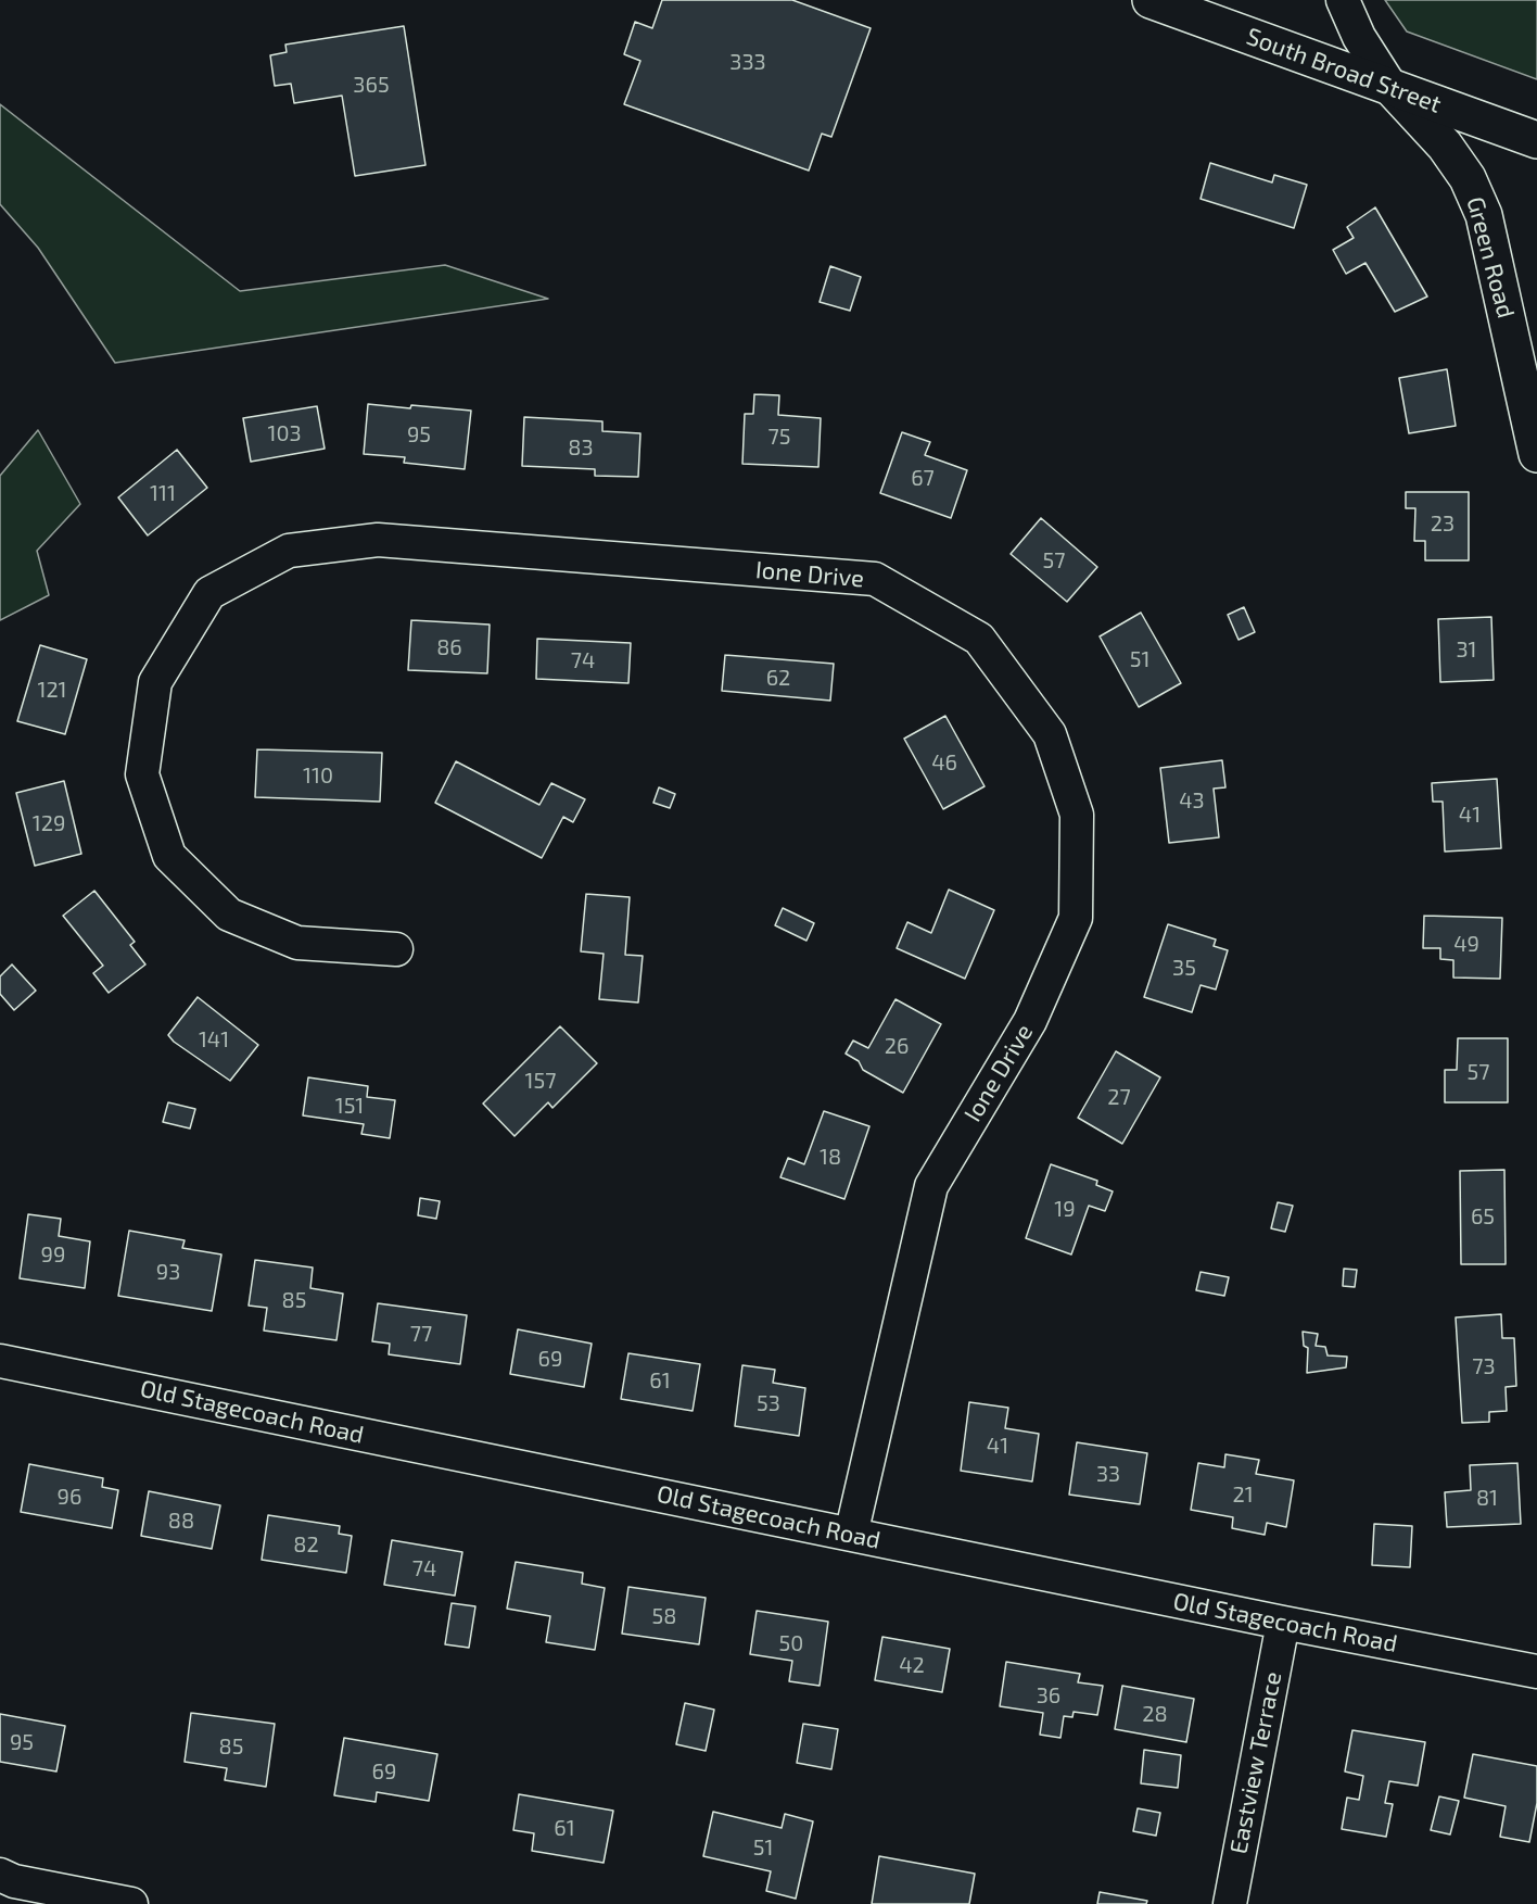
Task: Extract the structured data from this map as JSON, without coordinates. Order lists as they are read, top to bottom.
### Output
{
  "streets": {
    "main road": ["South Broad Street", "Green Road"],
    "street": ["Ione Drive", "Old Stagecoach Road", "Eastview Terrace"]
  },
  "crossings": [
    ["South Broad Street", "Green Road"],
    ["Ione Drive", "Old Stagecoach Road"],
    ["Old Stagecoach Road", "Eastview Terrace"]
  ],
  "house_numbers": [
    "333",
    "365",
    "103",
    "95",
    "75",
    "83",
    "67",
    "111",
    "23",
    "57",
    "86",
    "31",
    "51",
    "74",
    "62",
    "121",
    "46",
    "110",
    "43",
    "41",
    "129",
    "49",
    "35",
    "141",
    "26",
    "57",
    "157",
    "27",
    "151",
    "18",
    "19",
    "65",
    "99",
    "93",
    "85",
    "77",
    "69",
    "73",
    "61",
    "53",
    "41",
    "33",
    "21",
    "96",
    "81",
    "88",
    "82",
    "74",
    "58",
    "50",
    "42",
    "36",
    "28",
    "95",
    "85",
    "69",
    "61",
    "51"
  ]
}
